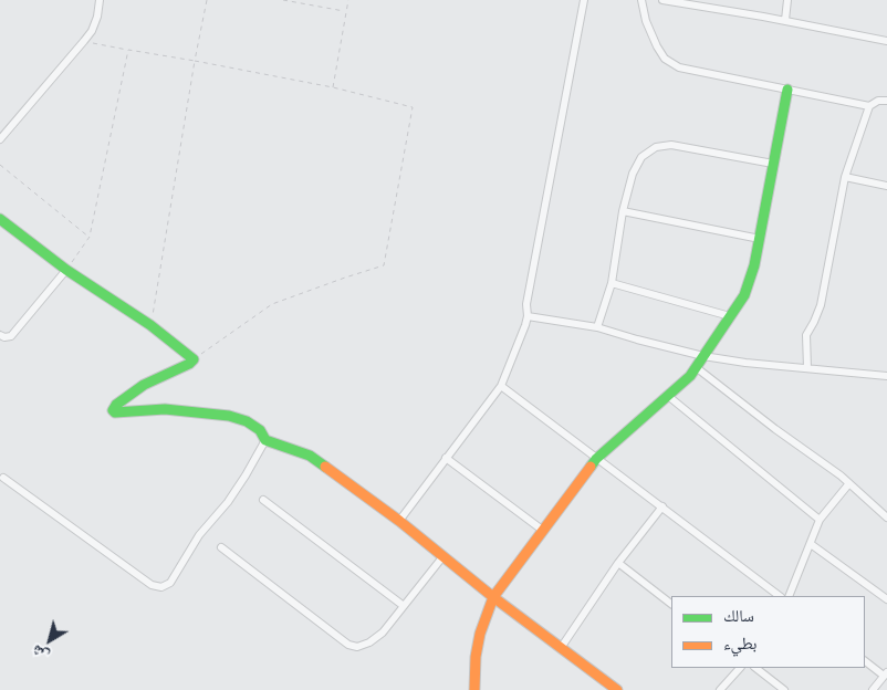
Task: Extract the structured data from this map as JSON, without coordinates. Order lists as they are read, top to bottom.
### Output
{
  "legend": ["سالك", "بطيء"],
  "north": "bottom left"
}
